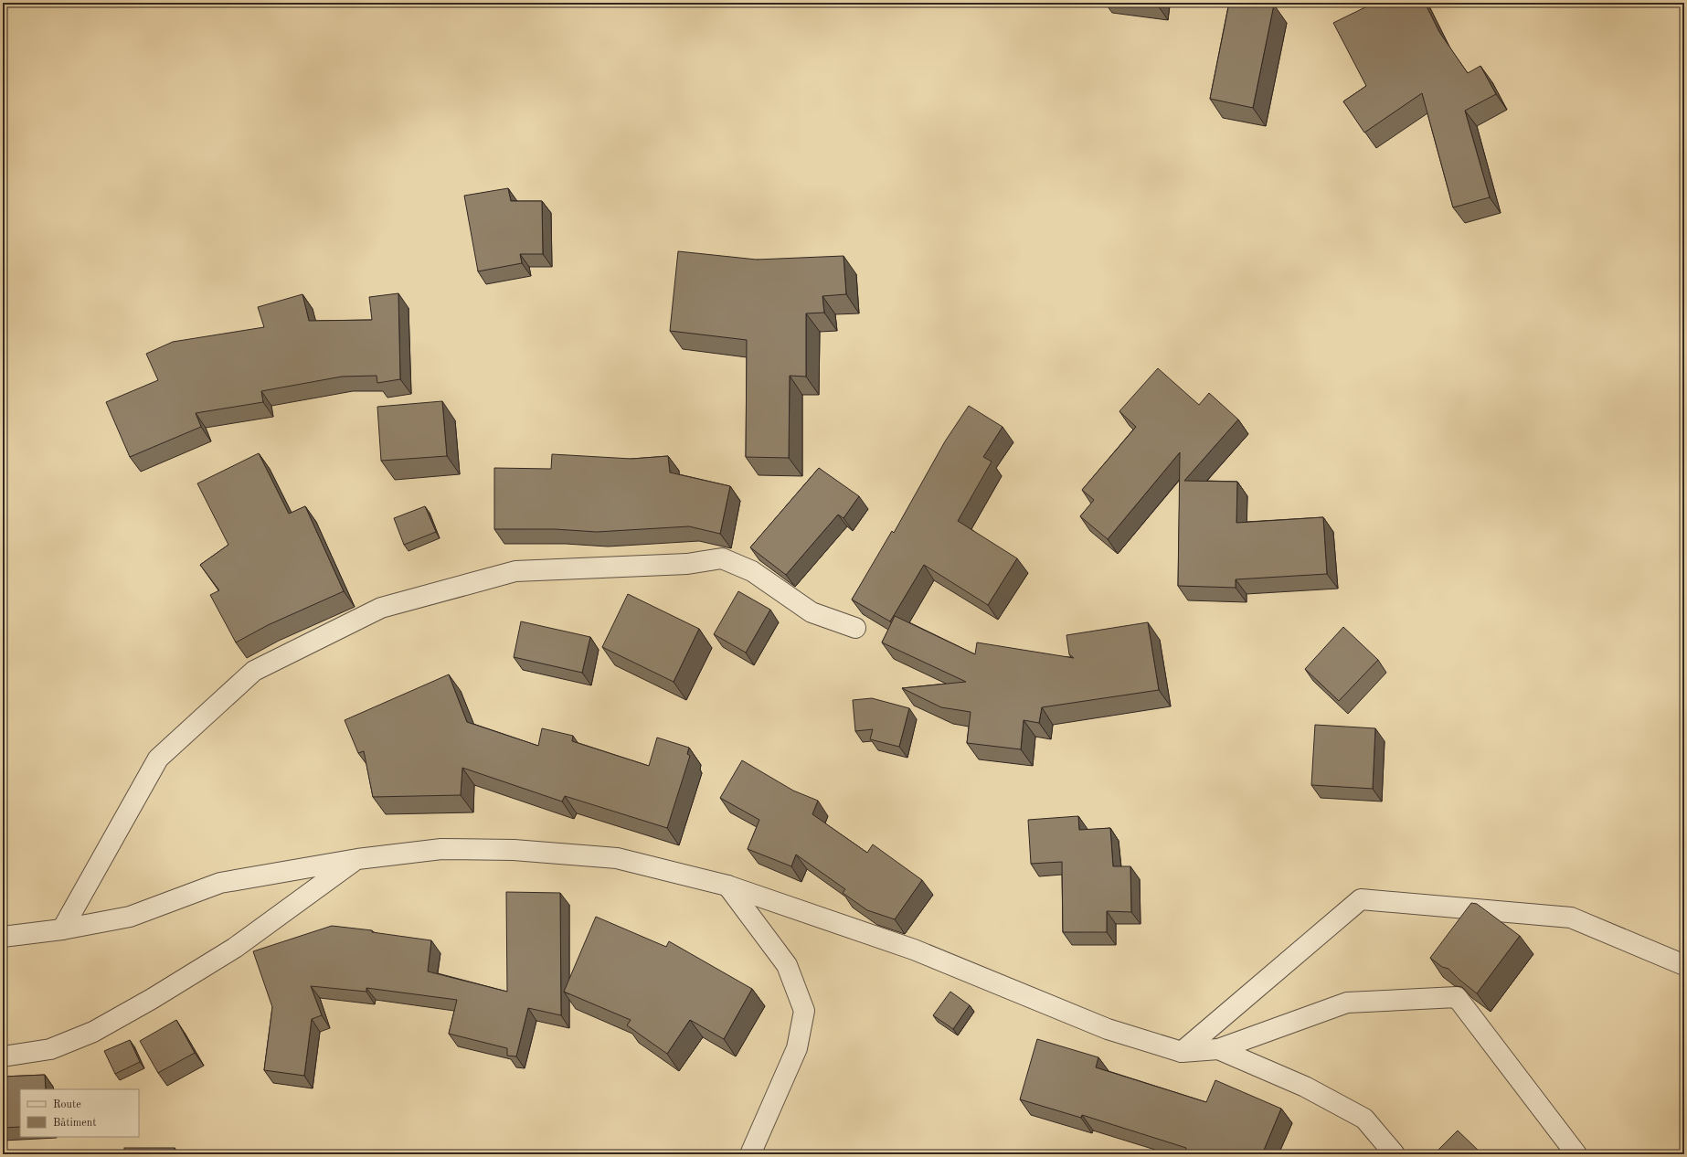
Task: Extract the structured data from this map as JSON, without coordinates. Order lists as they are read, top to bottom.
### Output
{
  "legend": ["Route", "Bâtiment"]
}
